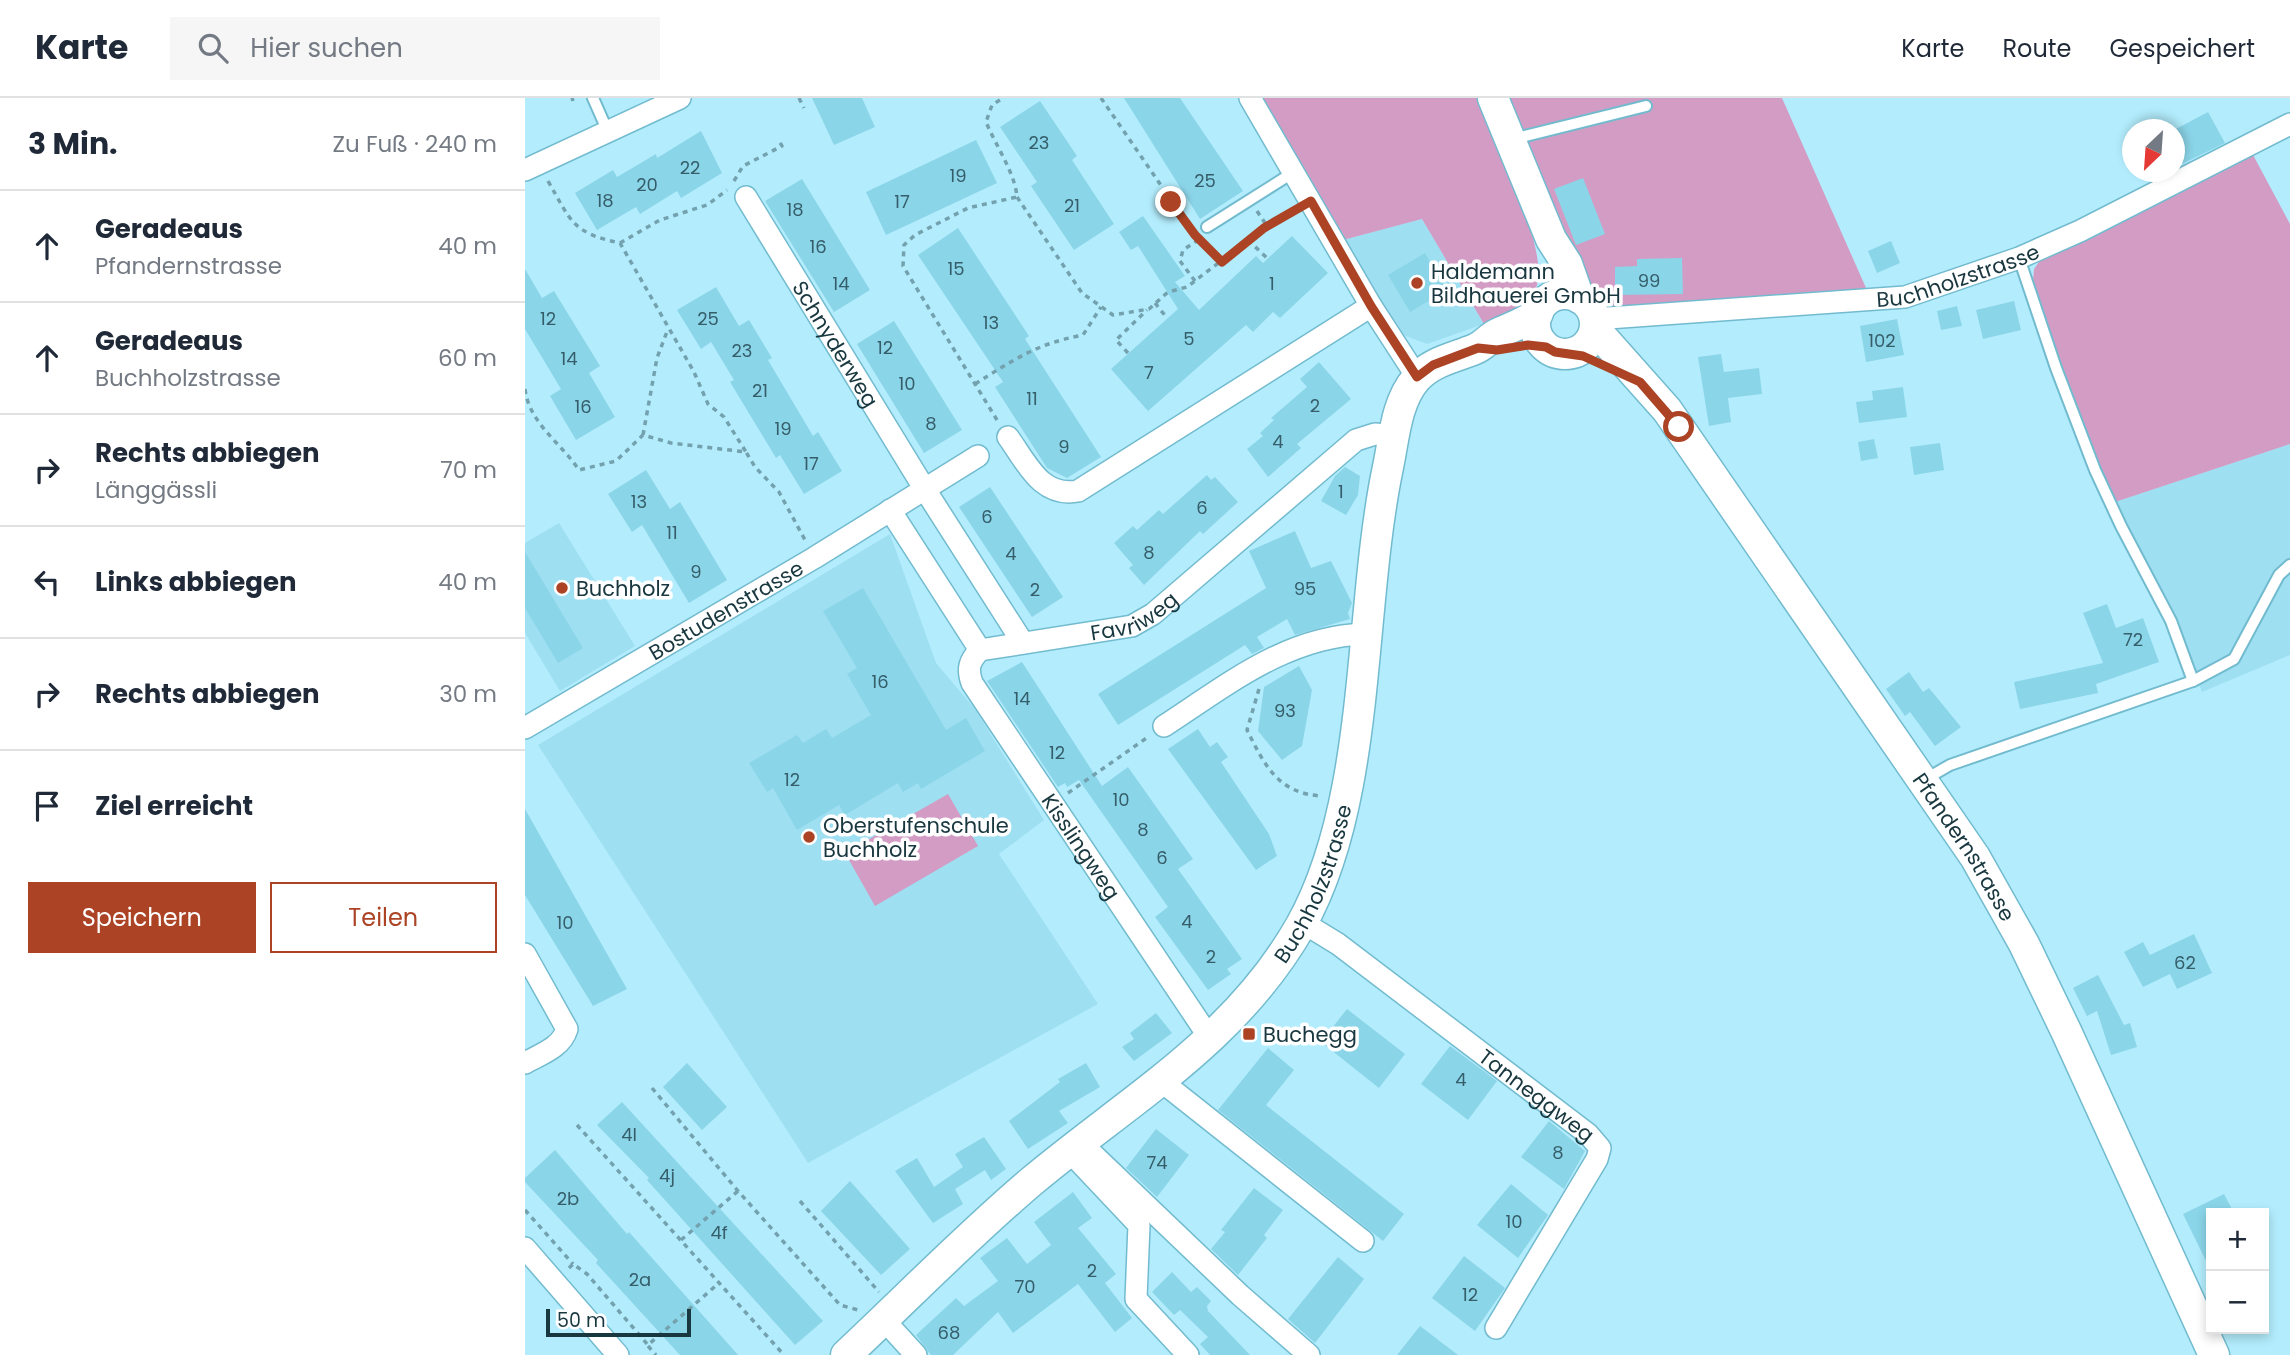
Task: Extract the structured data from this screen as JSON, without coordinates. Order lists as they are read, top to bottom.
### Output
{
  "streets": {
    "main road": ["Buchholzstrasse", "Pfandernstrasse"],
    "street": [
      "Schnyderweg",
      "Bostudenstrasse",
      "Favriweg",
      "Kisslingweg",
      "Tanneggweg"
    ]
  },
  "crossings": [
    ["Buchholzstrasse", "Favriweg"],
    ["Buchholzstrasse", "Kisslingweg"],
    ["Buchholzstrasse", "Pfandernstrasse"],
    ["Buchholzstrasse", "Tanneggweg"],
    ["Schnyderweg", "Bostudenstrasse"],
    ["Schnyderweg", "Favriweg"],
    ["Favriweg", "Kisslingweg"]
  ],
  "places": {
    "other": ["Haldemann Bildhauerei GmbH", "Buchholz", "Oberstufenschule Buchholz"],
    "transit": ["Buchegg"]
  },
  "house_numbers": [
    "23",
    "22",
    "19",
    "25",
    "20",
    "18",
    "17",
    "21",
    "18",
    "16",
    "15",
    "99",
    "14",
    "1",
    "12",
    "25",
    "13",
    "5",
    "102",
    "12",
    "23",
    "14",
    "7",
    "10",
    "21",
    "11",
    "2",
    "16",
    "8",
    "19",
    "4",
    "9",
    "17",
    "1",
    "13",
    "6",
    "6",
    "11",
    "8",
    "4",
    "9",
    "95",
    "2",
    "72",
    "16",
    "14",
    "93",
    "12",
    "12",
    "10",
    "8",
    "6",
    "4",
    "10",
    "2",
    "62",
    "4",
    "4l",
    "8",
    "74",
    "4j",
    "2b",
    "10",
    "4f",
    "2",
    "2a",
    "70",
    "12",
    "68"
  ],
  "scale_bar": "50 m",
  "north": "bottom left",
  "page": {
    "header": "Karte",
    "search": "Hier suchen",
    "nav": ["Karte", "Route", "Gespeichert"],
    "heading": ["3 Min.", "Zu Fuß · 240 m"],
    "list": [
      ["Geradeaus", "Pfandernstrasse", "40 m"],
      ["Geradeaus", "Buchholzstrasse", "60 m"],
      ["Rechts abbiegen", "Länggässli", "70 m"],
      ["Links abbiegen", "40 m"],
      ["Rechts abbiegen", "30 m"],
      "Ziel erreicht"
    ],
    "buttons": ["Speichern", "Teilen"],
    "map_buttons": ["+", "−"],
    "scale": "50 m"
  }
}
